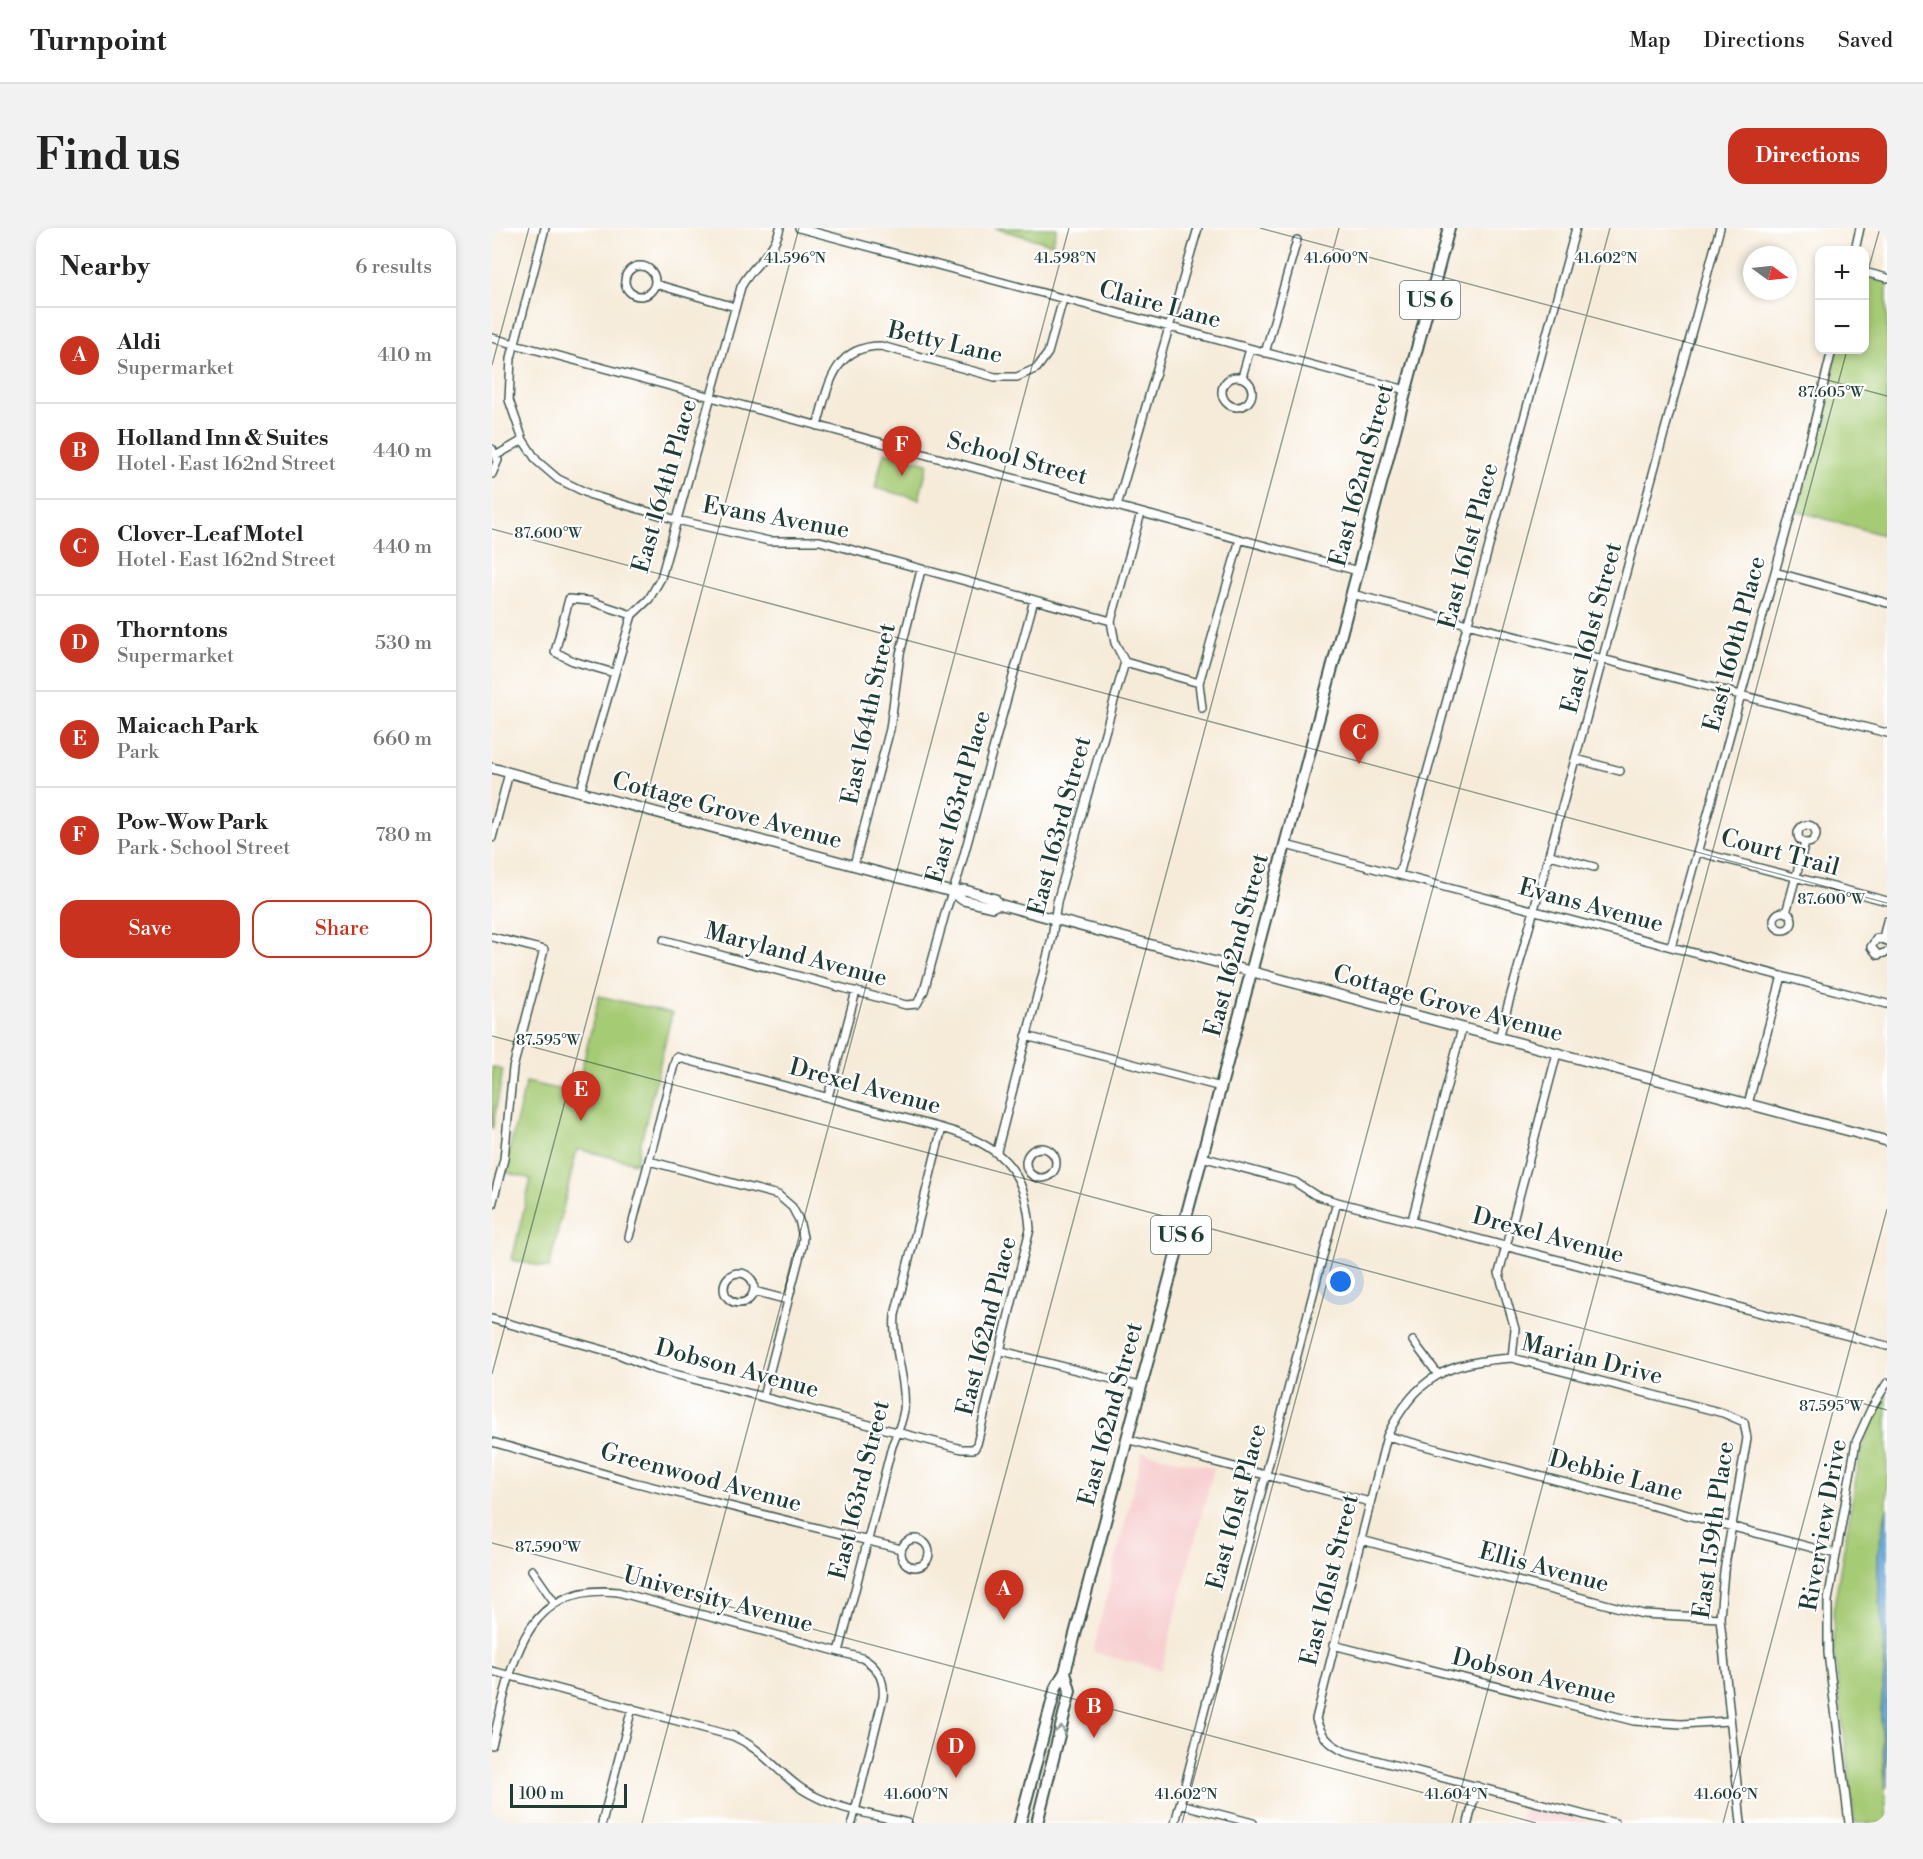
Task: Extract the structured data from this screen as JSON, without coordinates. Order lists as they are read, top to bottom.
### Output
{
  "streets": {
    "main road": ["US 6", "East 162nd Street"],
    "street": [
      "Claire Lane",
      "Betty Lane",
      "School Street",
      "East 164th Place",
      "Evans Avenue",
      "East 161st Place",
      "East 161st Street",
      "East 160th Place",
      "East 164th Street",
      "East 163rd Place",
      "Cottage Grove Avenue",
      "East 163rd Street",
      "Court Trail",
      "Maryland Avenue",
      "Drexel Avenue",
      "East 162nd Place",
      "Marian Drive",
      "Dobson Avenue",
      "Debbie Lane",
      "Greenwood Avenue",
      "Riverview Drive",
      "East 159th Place",
      "Ellis Avenue",
      "University Avenue"
    ]
  },
  "crossings": [
    ["Claire Lane", "Betty Lane"],
    ["Claire Lane", "East 162nd Street"],
    ["Betty Lane", "School Street"],
    ["School Street", "East 162nd Street"],
    ["School Street", "East 164th Place"],
    ["School Street", "Evans Avenue"],
    ["East 162nd Street", "Evans Avenue"],
    ["East 162nd Street", "Cottage Grove Avenue"],
    ["East 162nd Street", "Drexel Avenue"],
    ["East 164th Place", "Evans Avenue"],
    ["East 164th Place", "Cottage Grove Avenue"],
    ["Evans Avenue", "East 161st Place"],
    ["Evans Avenue", "East 161st Street"],
    ["Evans Avenue", "East 160th Place"],
    ["Evans Avenue", "East 164th Street"],
    ["Evans Avenue", "East 163rd Place"],
    ["East 161st Place", "Drexel Avenue"],
    ["East 161st Street", "Cottage Grove Avenue"],
    ["East 161st Street", "Marian Drive"],
    ["East 161st Street", "Dobson Avenue"],
    ["East 161st Street", "Debbie Lane"],
    ["East 161st Street", "Ellis Avenue"],
    ["East 160th Place", "Court Trail"],
    ["East 164th Street", "Cottage Grove Avenue"],
    ["East 163rd Place", "Cottage Grove Avenue"],
    ["East 163rd Place", "Maryland Avenue"],
    ["Cottage Grove Avenue", "East 163rd Street"],
    ["East 163rd Street", "Drexel Avenue"],
    ["East 163rd Street", "Dobson Avenue"],
    ["East 163rd Street", "Greenwood Avenue"],
    ["East 163rd Street", "University Avenue"],
    ["Drexel Avenue", "East 162nd Place"],
    ["East 162nd Place", "Dobson Avenue"],
    ["Marian Drive", "Debbie Lane"],
    ["Marian Drive", "East 159th Place"],
    ["Dobson Avenue", "East 159th Place"],
    ["Debbie Lane", "Riverview Drive"],
    ["Debbie Lane", "East 159th Place"],
    ["East 159th Place", "Ellis Avenue"]
  ],
  "scale_bar": "100 m",
  "north": "right",
  "page": {
    "header": "Turnpoint",
    "nav": ["Map", "Directions", "Saved"],
    "buttons": [
      "Directions",
      ["Save", "Share"]
    ],
    "title": "Find us",
    "heading": ["Nearby", "6 results"],
    "map_buttons": ["+", "−"],
    "list": [
      {
        "mark": "A",
        "name": "Aldi",
        "note": "Supermarket",
        "value": "410 m"
      },
      {
        "mark": "B",
        "name": "Holland Inn & Suites",
        "note": "Hotel · East 162nd Street",
        "value": "440 m"
      },
      {
        "mark": "C",
        "name": "Clover-Leaf Motel",
        "note": "Hotel · East 162nd Street",
        "value": "440 m"
      },
      {
        "mark": "D",
        "name": "Thorntons",
        "note": "Supermarket",
        "value": "530 m"
      },
      {
        "mark": "E",
        "name": "Maicach Park",
        "note": "Park",
        "value": "660 m"
      },
      {
        "mark": "F",
        "name": "Pow-Wow Park",
        "note": "Park · School Street",
        "value": "780 m"
      }
    ],
    "pins": [
      "F",
      "C",
      "E",
      "A",
      "B",
      "D"
    ],
    "scale": "100 m"
  },
  "coordinates": [
    "41.596°N",
    "41.598°N",
    "41.600°N",
    "41.602°N",
    "87.605°W",
    "87.600°W",
    "87.595°W",
    "87.590°W",
    "41.604°N",
    "41.606°N"
  ]
}
